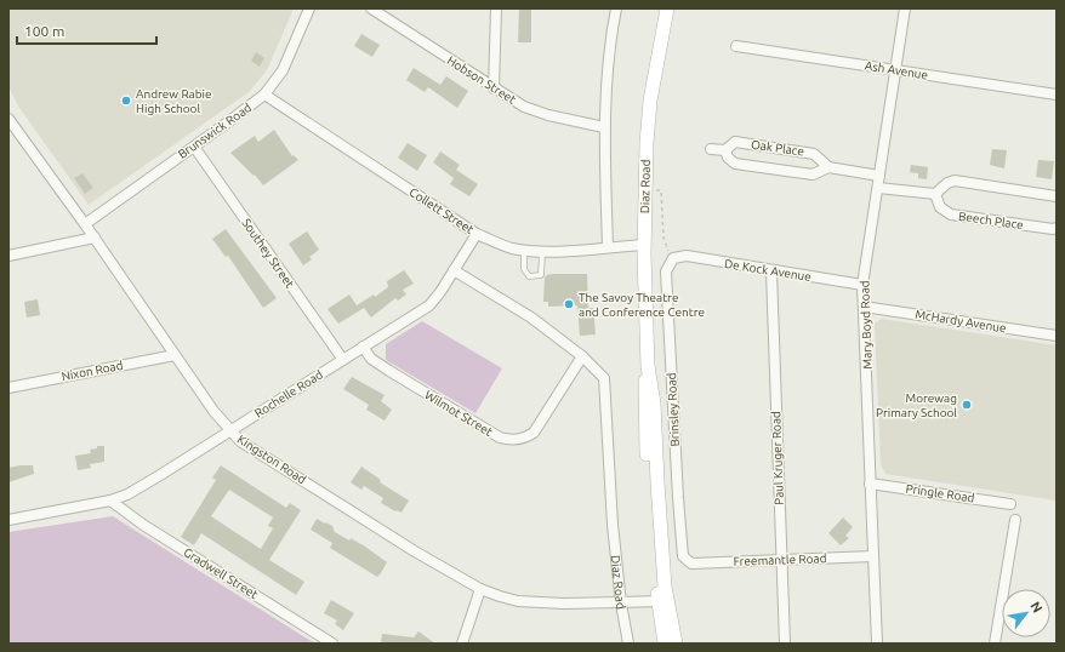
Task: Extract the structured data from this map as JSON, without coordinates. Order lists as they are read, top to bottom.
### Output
{
  "streets": {
    "street": [
      "Ash Avenue",
      "Hobson Street",
      "Brunswick Road",
      "Oak Place",
      "Diaz Road",
      "Collett Street",
      "Beech Place",
      "Southey Street",
      "De Kock Avenue",
      "McHardy Avenue",
      "Mary Boyd Road",
      "Nixon Road",
      "Rochelle Road",
      "Brinsley Road",
      "Wilmot Street",
      "Paul Kruger Road",
      "Kingston Road",
      "Pringle Road",
      "Freemantle Road",
      "Gradwell Street"
    ]
  },
  "crossings": [
    ["Ash Avenue", "Mary Boyd Road"],
    ["Brunswick Road", "Collett Street"],
    ["Brunswick Road", "Southey Street"],
    ["Brunswick Road", "Kingston Road"],
    ["Oak Place", "Mary Boyd Road"],
    ["Diaz Road", "Collett Street"],
    ["Diaz Road", "Wilmot Street"],
    ["Diaz Road", "Kingston Road"],
    ["Collett Street", "Rochelle Road"],
    ["Southey Street", "Rochelle Road"],
    ["De Kock Avenue", "Mary Boyd Road"],
    ["De Kock Avenue", "Brinsley Road"],
    ["De Kock Avenue", "Paul Kruger Road"],
    ["McHardy Avenue", "Mary Boyd Road"],
    ["Mary Boyd Road", "Pringle Road"],
    ["Mary Boyd Road", "Freemantle Road"],
    ["Nixon Road", "Kingston Road"],
    ["Rochelle Road", "Wilmot Street"],
    ["Rochelle Road", "Kingston Road"],
    ["Rochelle Road", "Gradwell Street"],
    ["Brinsley Road", "Freemantle Road"],
    ["Paul Kruger Road", "Freemantle Road"]
  ],
  "places": ["Andrew Rabie High School", "The Savoy Theatre and Conference Centre", "Morewag Primary School"],
  "scale_bar": "100 m",
  "north": "top right"
}
